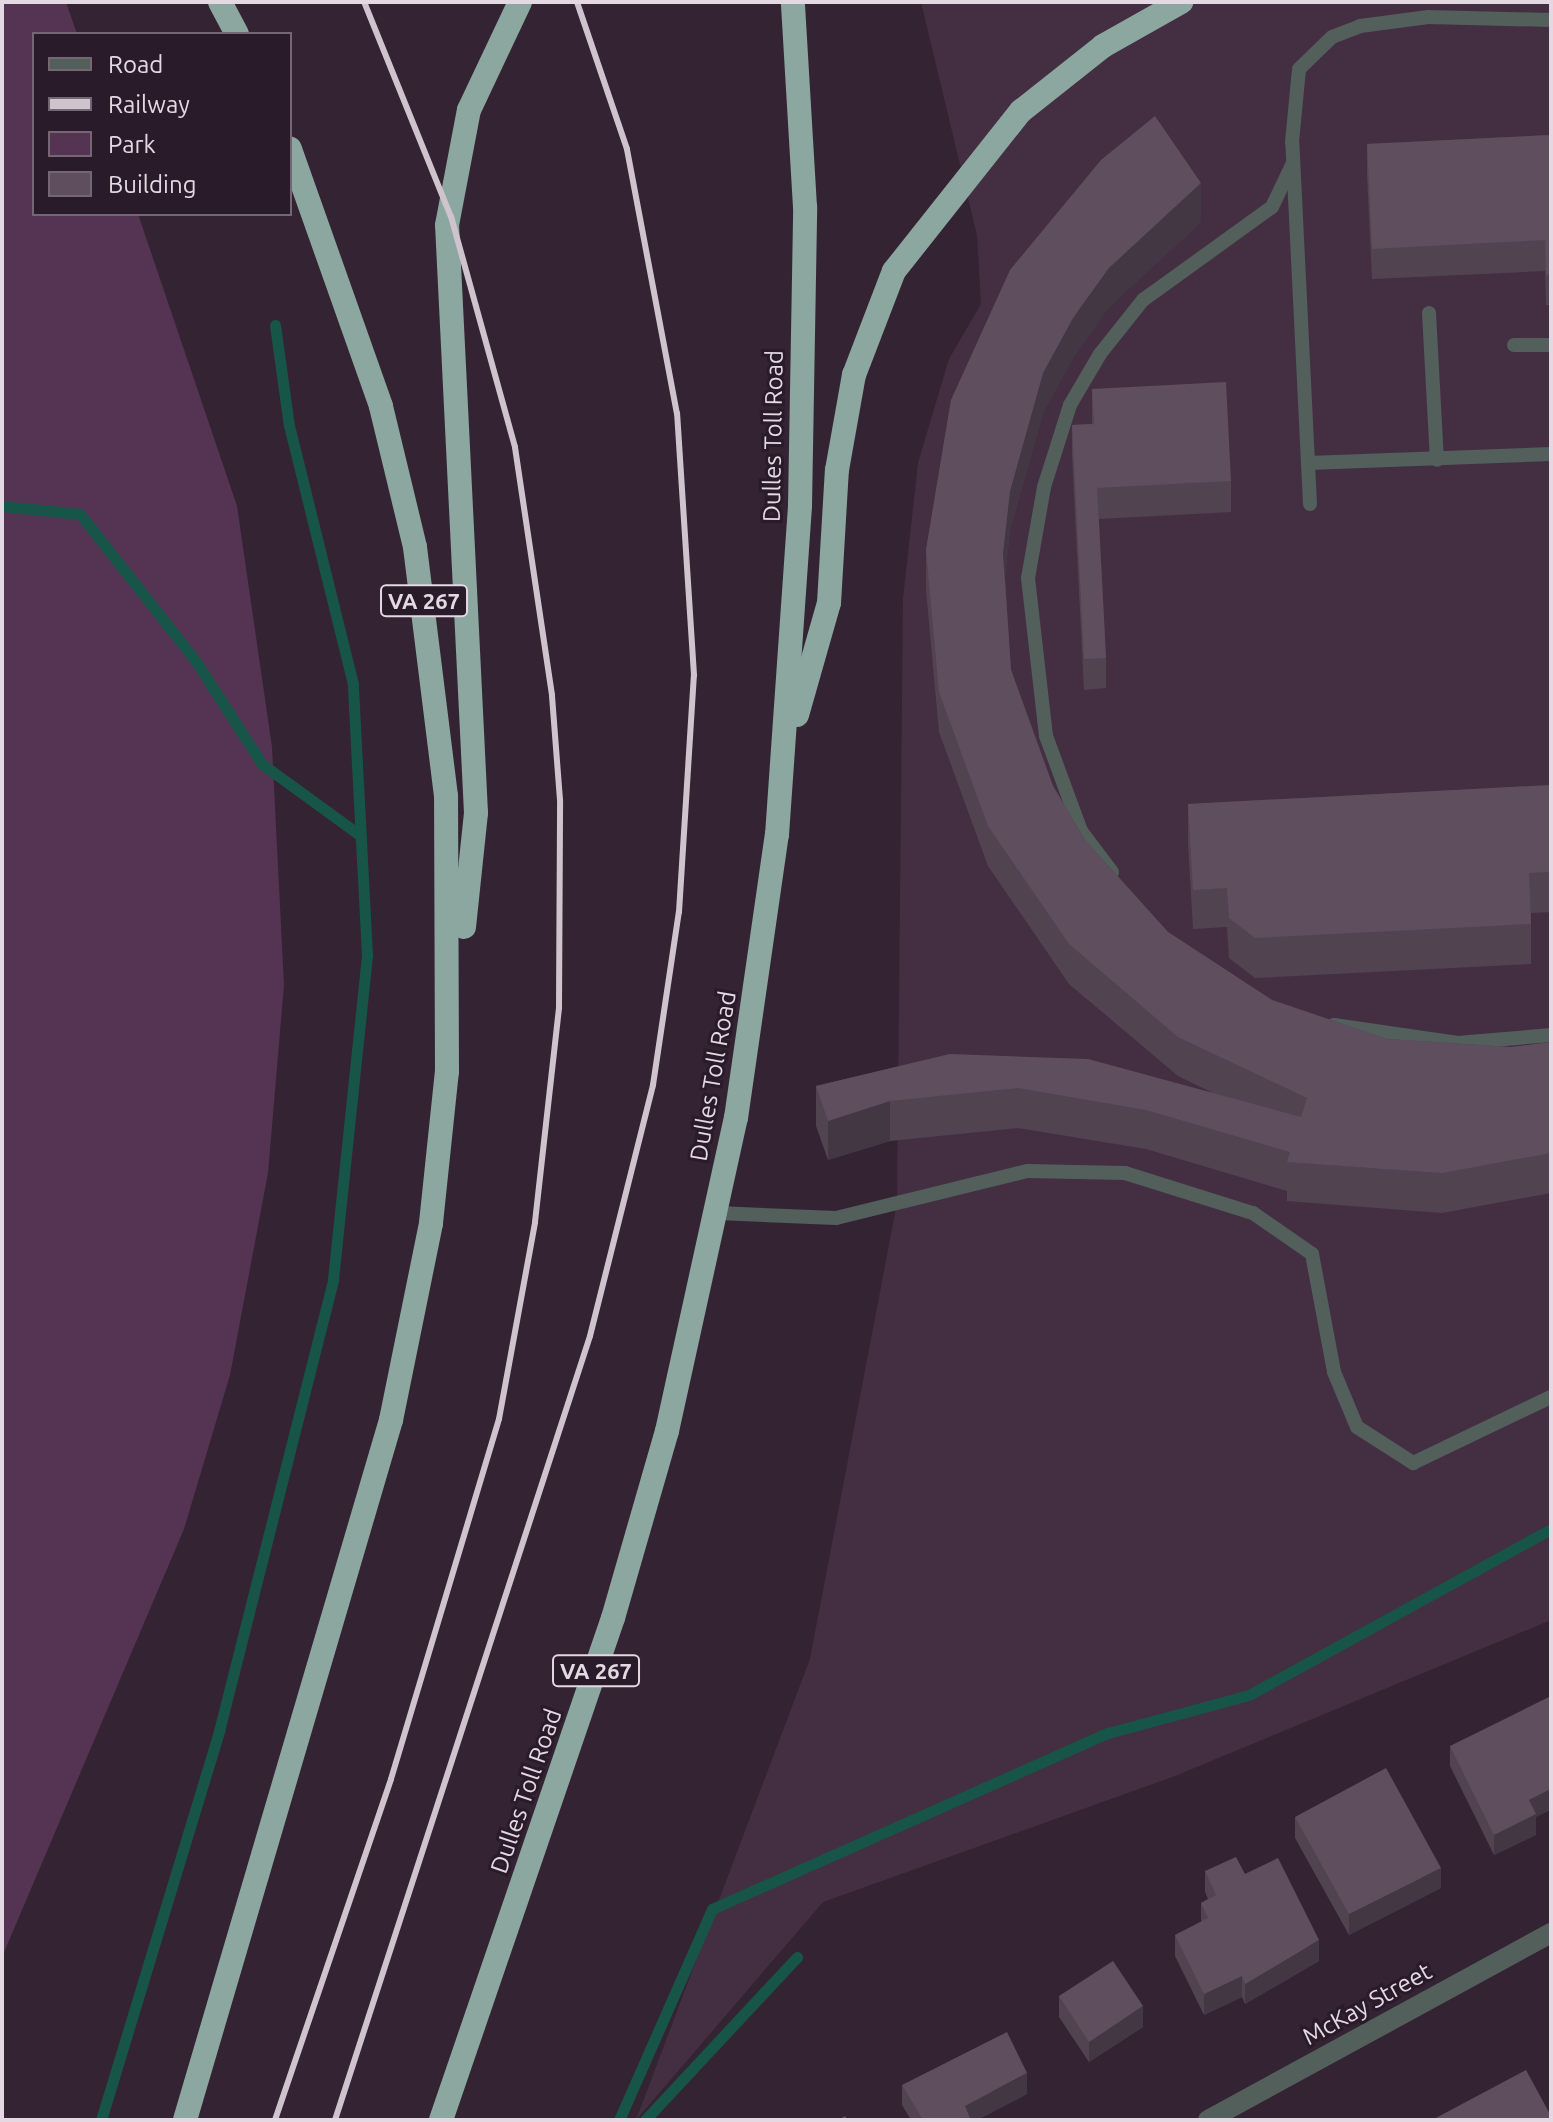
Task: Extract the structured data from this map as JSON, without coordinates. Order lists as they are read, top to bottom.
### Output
{
  "streets": {
    "highway": ["Dulles Toll Road", "VA 267"],
    "street": ["McKay Street"]
  },
  "legend": [
    "Road",
    "Railway",
    "Park",
    "Building"
  ]
}
